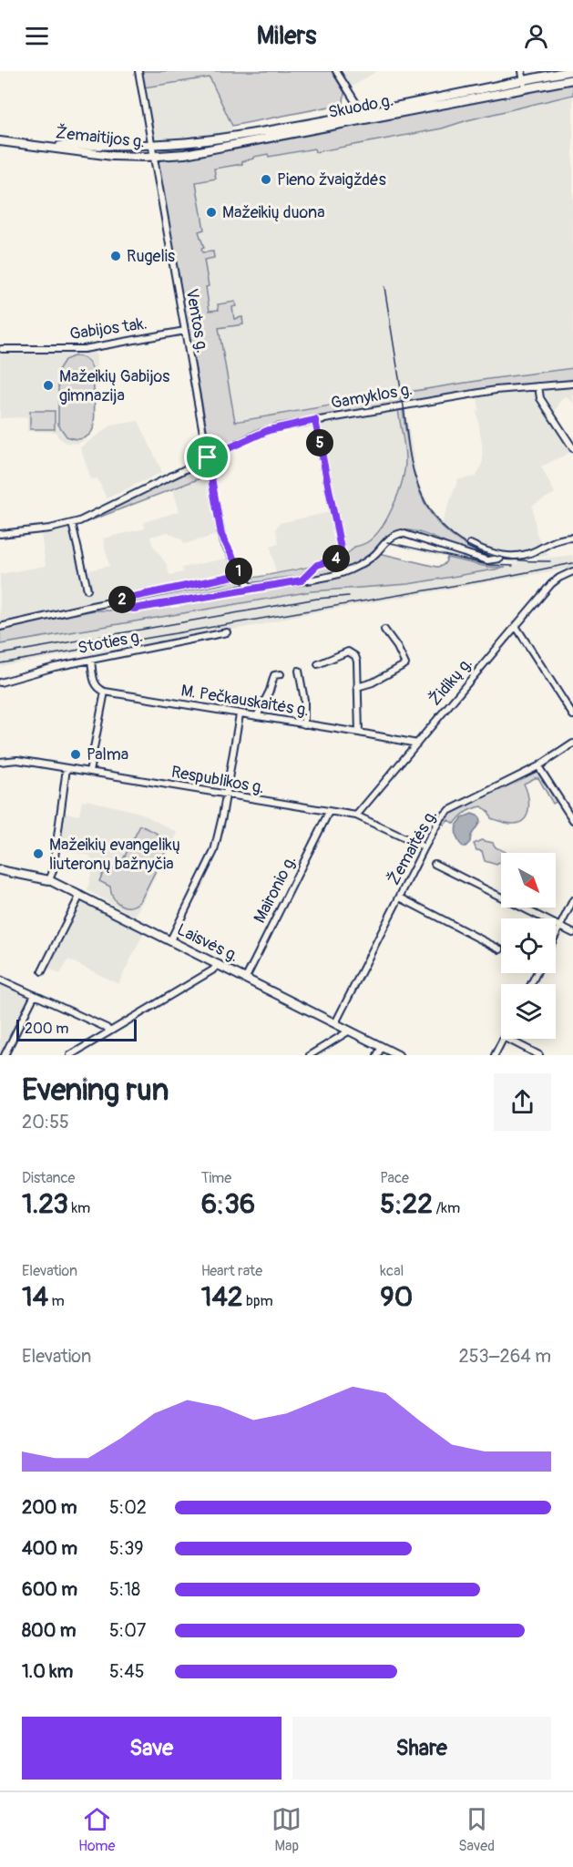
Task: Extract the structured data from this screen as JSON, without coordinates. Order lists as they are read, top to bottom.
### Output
{
  "streets": {
    "main road": ["Skuodo g.", "Žemaitijos g.", "Laisvės g."],
    "street": [
      "Ventos g.",
      "Gabijos tak.",
      "Gamyklos g.",
      "Stoties g.",
      "Židikų g.",
      "M. Pečkauskaitės g.",
      "Respublikos g.",
      "Žemaitės g.",
      "Maironio g."
    ]
  },
  "crossings": [
    ["Skuodo g.", "Žemaitijos g."],
    ["Skuodo g.", "Ventos g."],
    ["Žemaitijos g.", "Ventos g."],
    ["Ventos g.", "Gabijos tak."],
    ["Ventos g.", "Gamyklos g."],
    ["Židikų g.", "M. Pečkauskaitės g."],
    ["Židikų g.", "Respublikos g."],
    ["Respublikos g.", "Žemaitės g."],
    ["Respublikos g.", "Maironio g."],
    ["Žemaitės g.", "Laisvės g."],
    ["Maironio g.", "Laisvės g."]
  ],
  "places": [
    "Pieno žvaigždės",
    "Mažeikių duona",
    "Rugelis",
    "Mažeikių Gabijos gimnazija",
    "Palma",
    "Mažeikių evangelikų liuteronų bažnyčia"
  ],
  "scale_bar": "200 m",
  "north": "bottom right",
  "page": {
    "header": "Milers",
    "pins": [
      "5",
      "4",
      "1",
      "2"
    ],
    "scale": "200 m",
    "heading": ["Evening run", "20:55"],
    "stats": [
      ["Distance", "1.23 km"],
      ["Time", "6:36"],
      ["Pace", "5:22 /km"],
      ["Elevation", "14 m"],
      ["Heart rate", "142 bpm"],
      ["kcal", "90"]
    ],
    "chart": ["Elevation", "253–264 m"],
    "list": [
      {
        "name": "200 m",
        "note": "5:02"
      },
      {
        "name": "400 m",
        "note": "5:39"
      },
      {
        "name": "600 m",
        "note": "5:18"
      },
      {
        "name": "800 m",
        "note": "5:07"
      },
      {
        "name": "1.0 km",
        "note": "5:45"
      }
    ],
    "buttons": ["Save", "Share"],
    "tabs": ["Home", "Map", "Saved"]
  }
}
